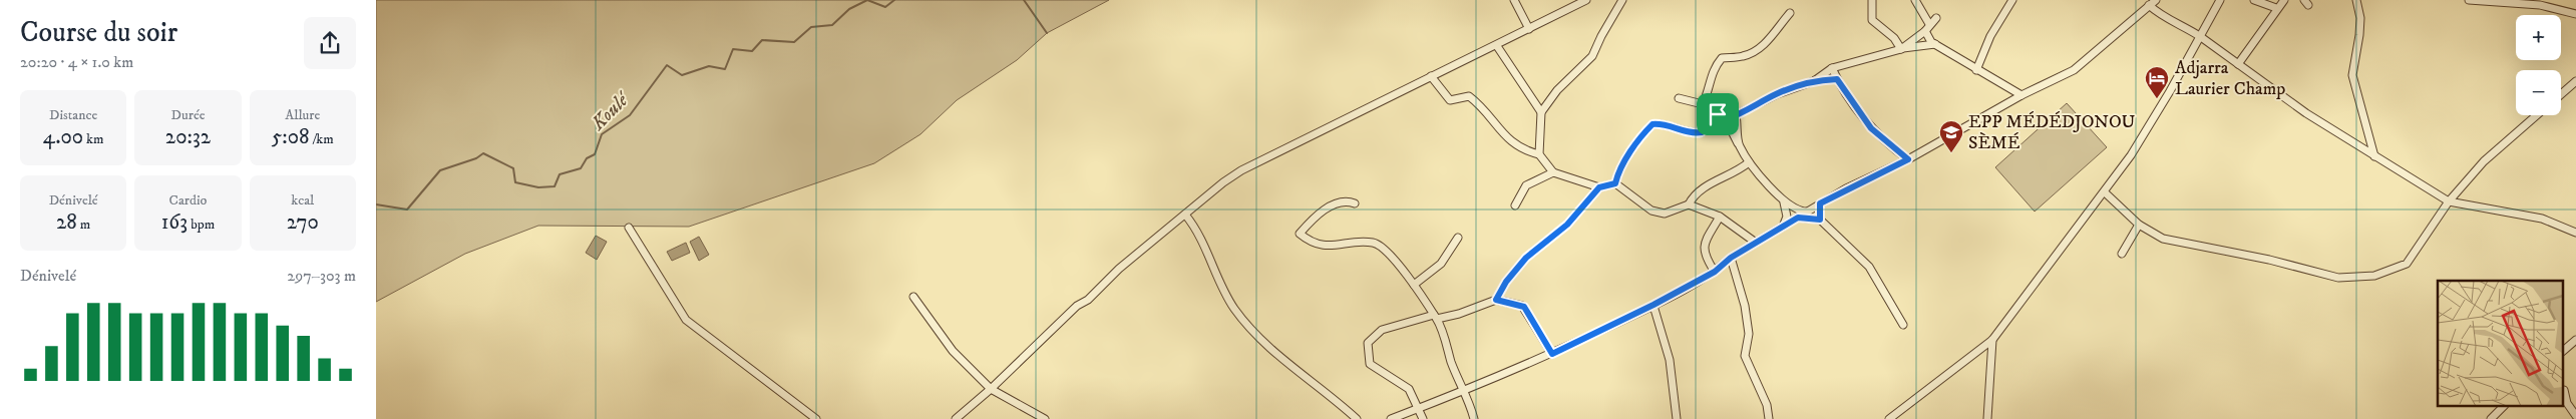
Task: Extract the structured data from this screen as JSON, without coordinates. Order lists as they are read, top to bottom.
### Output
{
  "water": ["Koulé"],
  "places": {
    "hotel": ["Adjarra Laurier Champ"],
    "school or university": ["EPP MÉDÉDJONOU SÈMÉ"]
  },
  "page": {
    "heading": ["Course du soir", "20:20 · 4 × 1.0 km"],
    "map_buttons": ["+", "−"],
    "stats": [
      ["Distance", "4.00 km"],
      ["Durée", "20:32"],
      ["Allure", "5:08 /km"],
      ["Dénivelé", "28 m"],
      ["Cardio", "163 bpm"],
      ["kcal", "270"]
    ],
    "chart": ["Dénivelé", "297–303 m"]
  }
}
